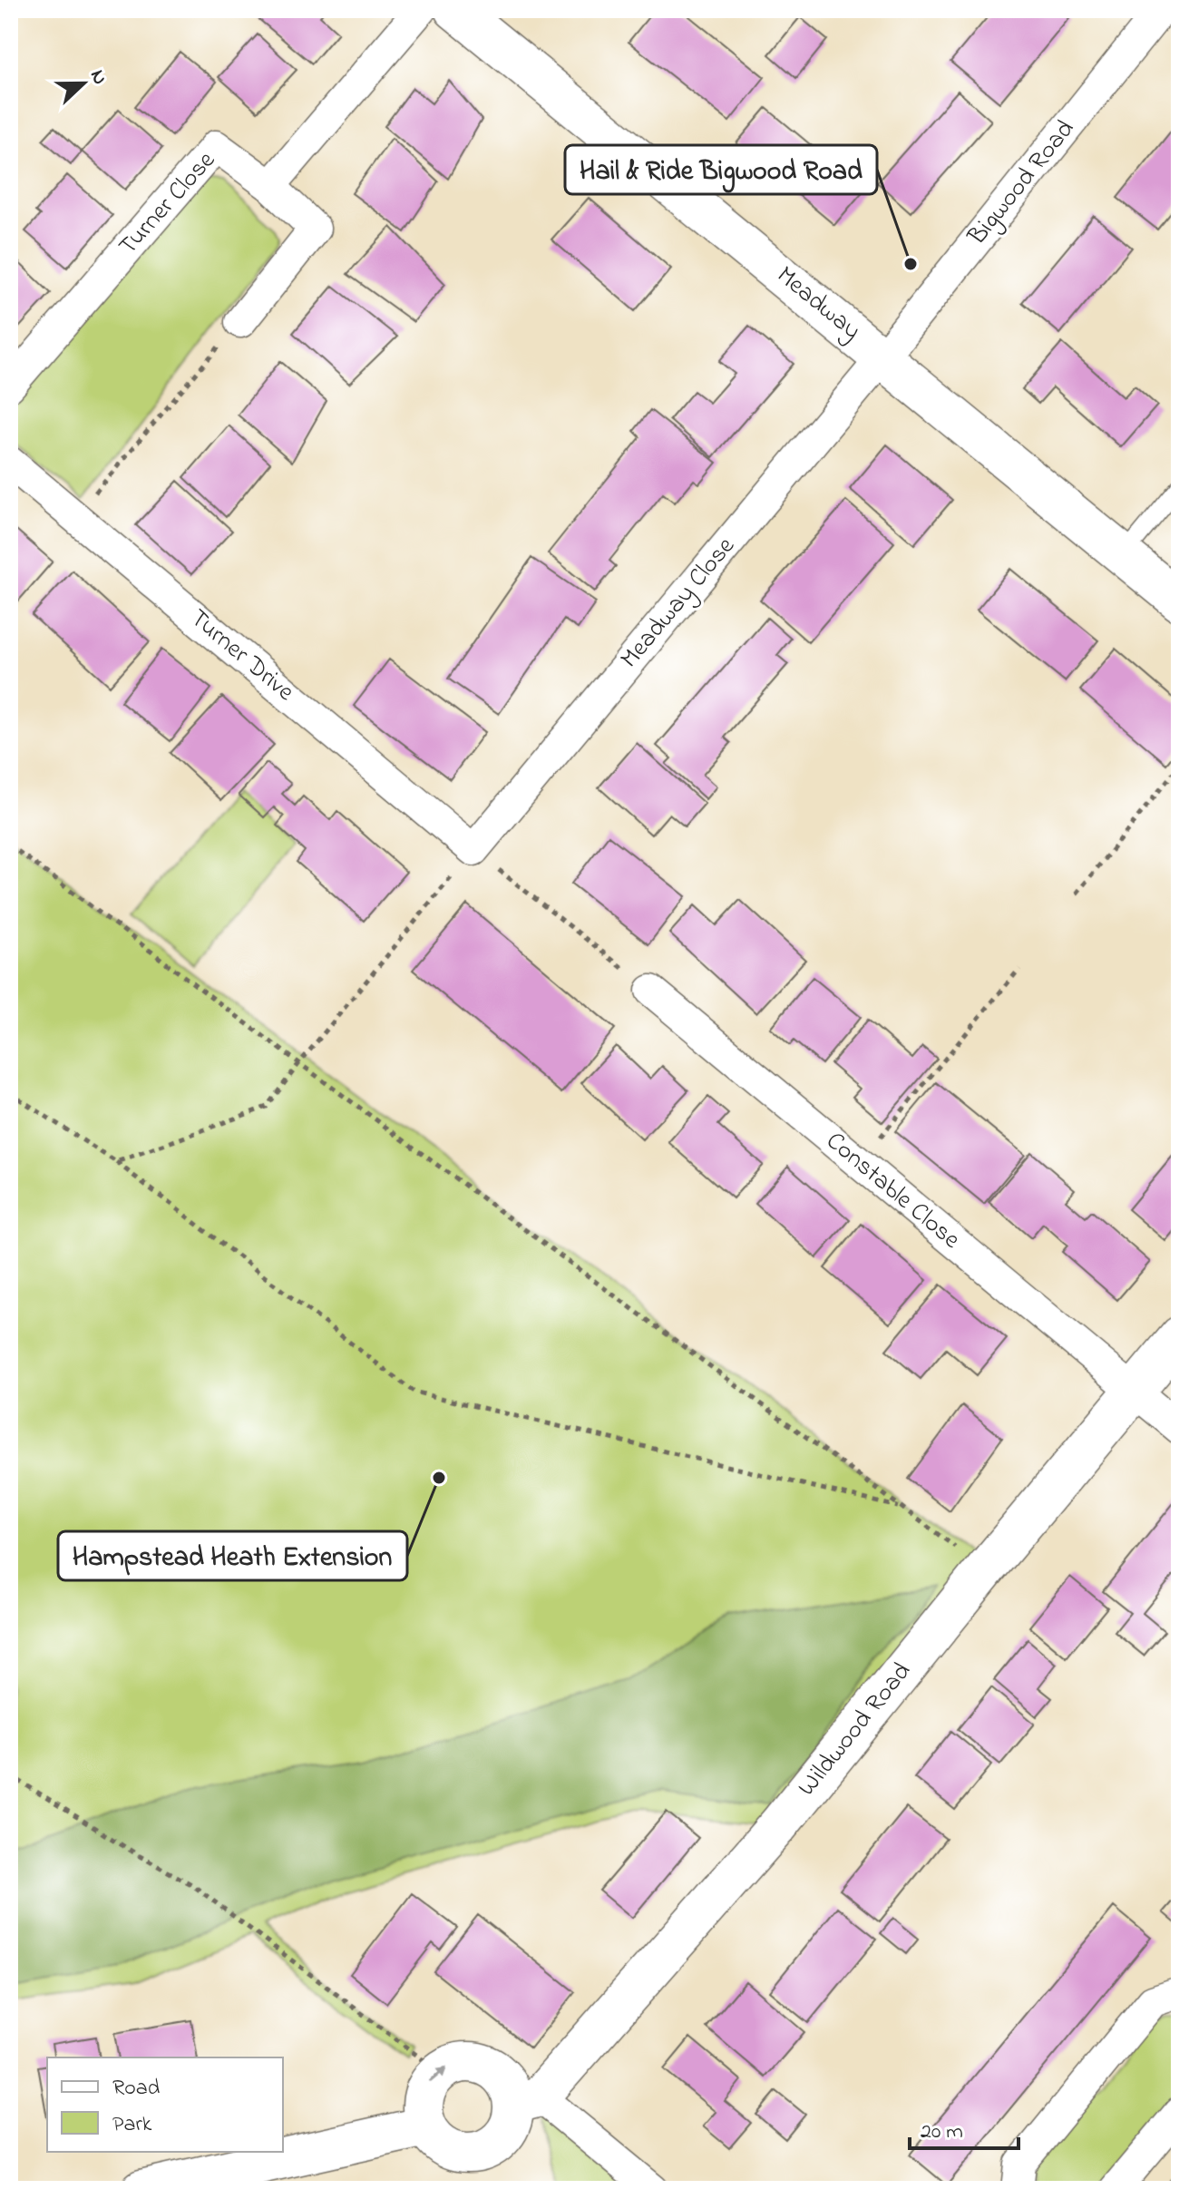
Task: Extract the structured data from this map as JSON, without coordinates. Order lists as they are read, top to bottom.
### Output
{
  "streets": {
    "street": [
      "Bigwood Road",
      "Turner Close",
      "Meadway",
      "Meadway Close",
      "Turner Drive",
      "Constable Close",
      "Wildwood Road"
    ]
  },
  "crossings": [
    ["Bigwood Road", "Meadway"],
    ["Bigwood Road", "Meadway Close"],
    ["Meadway", "Meadway Close"],
    ["Meadway Close", "Turner Drive"],
    ["Constable Close", "Wildwood Road"]
  ],
  "places": ["Hail & Ride Bigwood Road", "Hampstead Heath Extension"],
  "legend": ["Road", "Park"],
  "scale_bar": "20 m",
  "north": "right"
}
